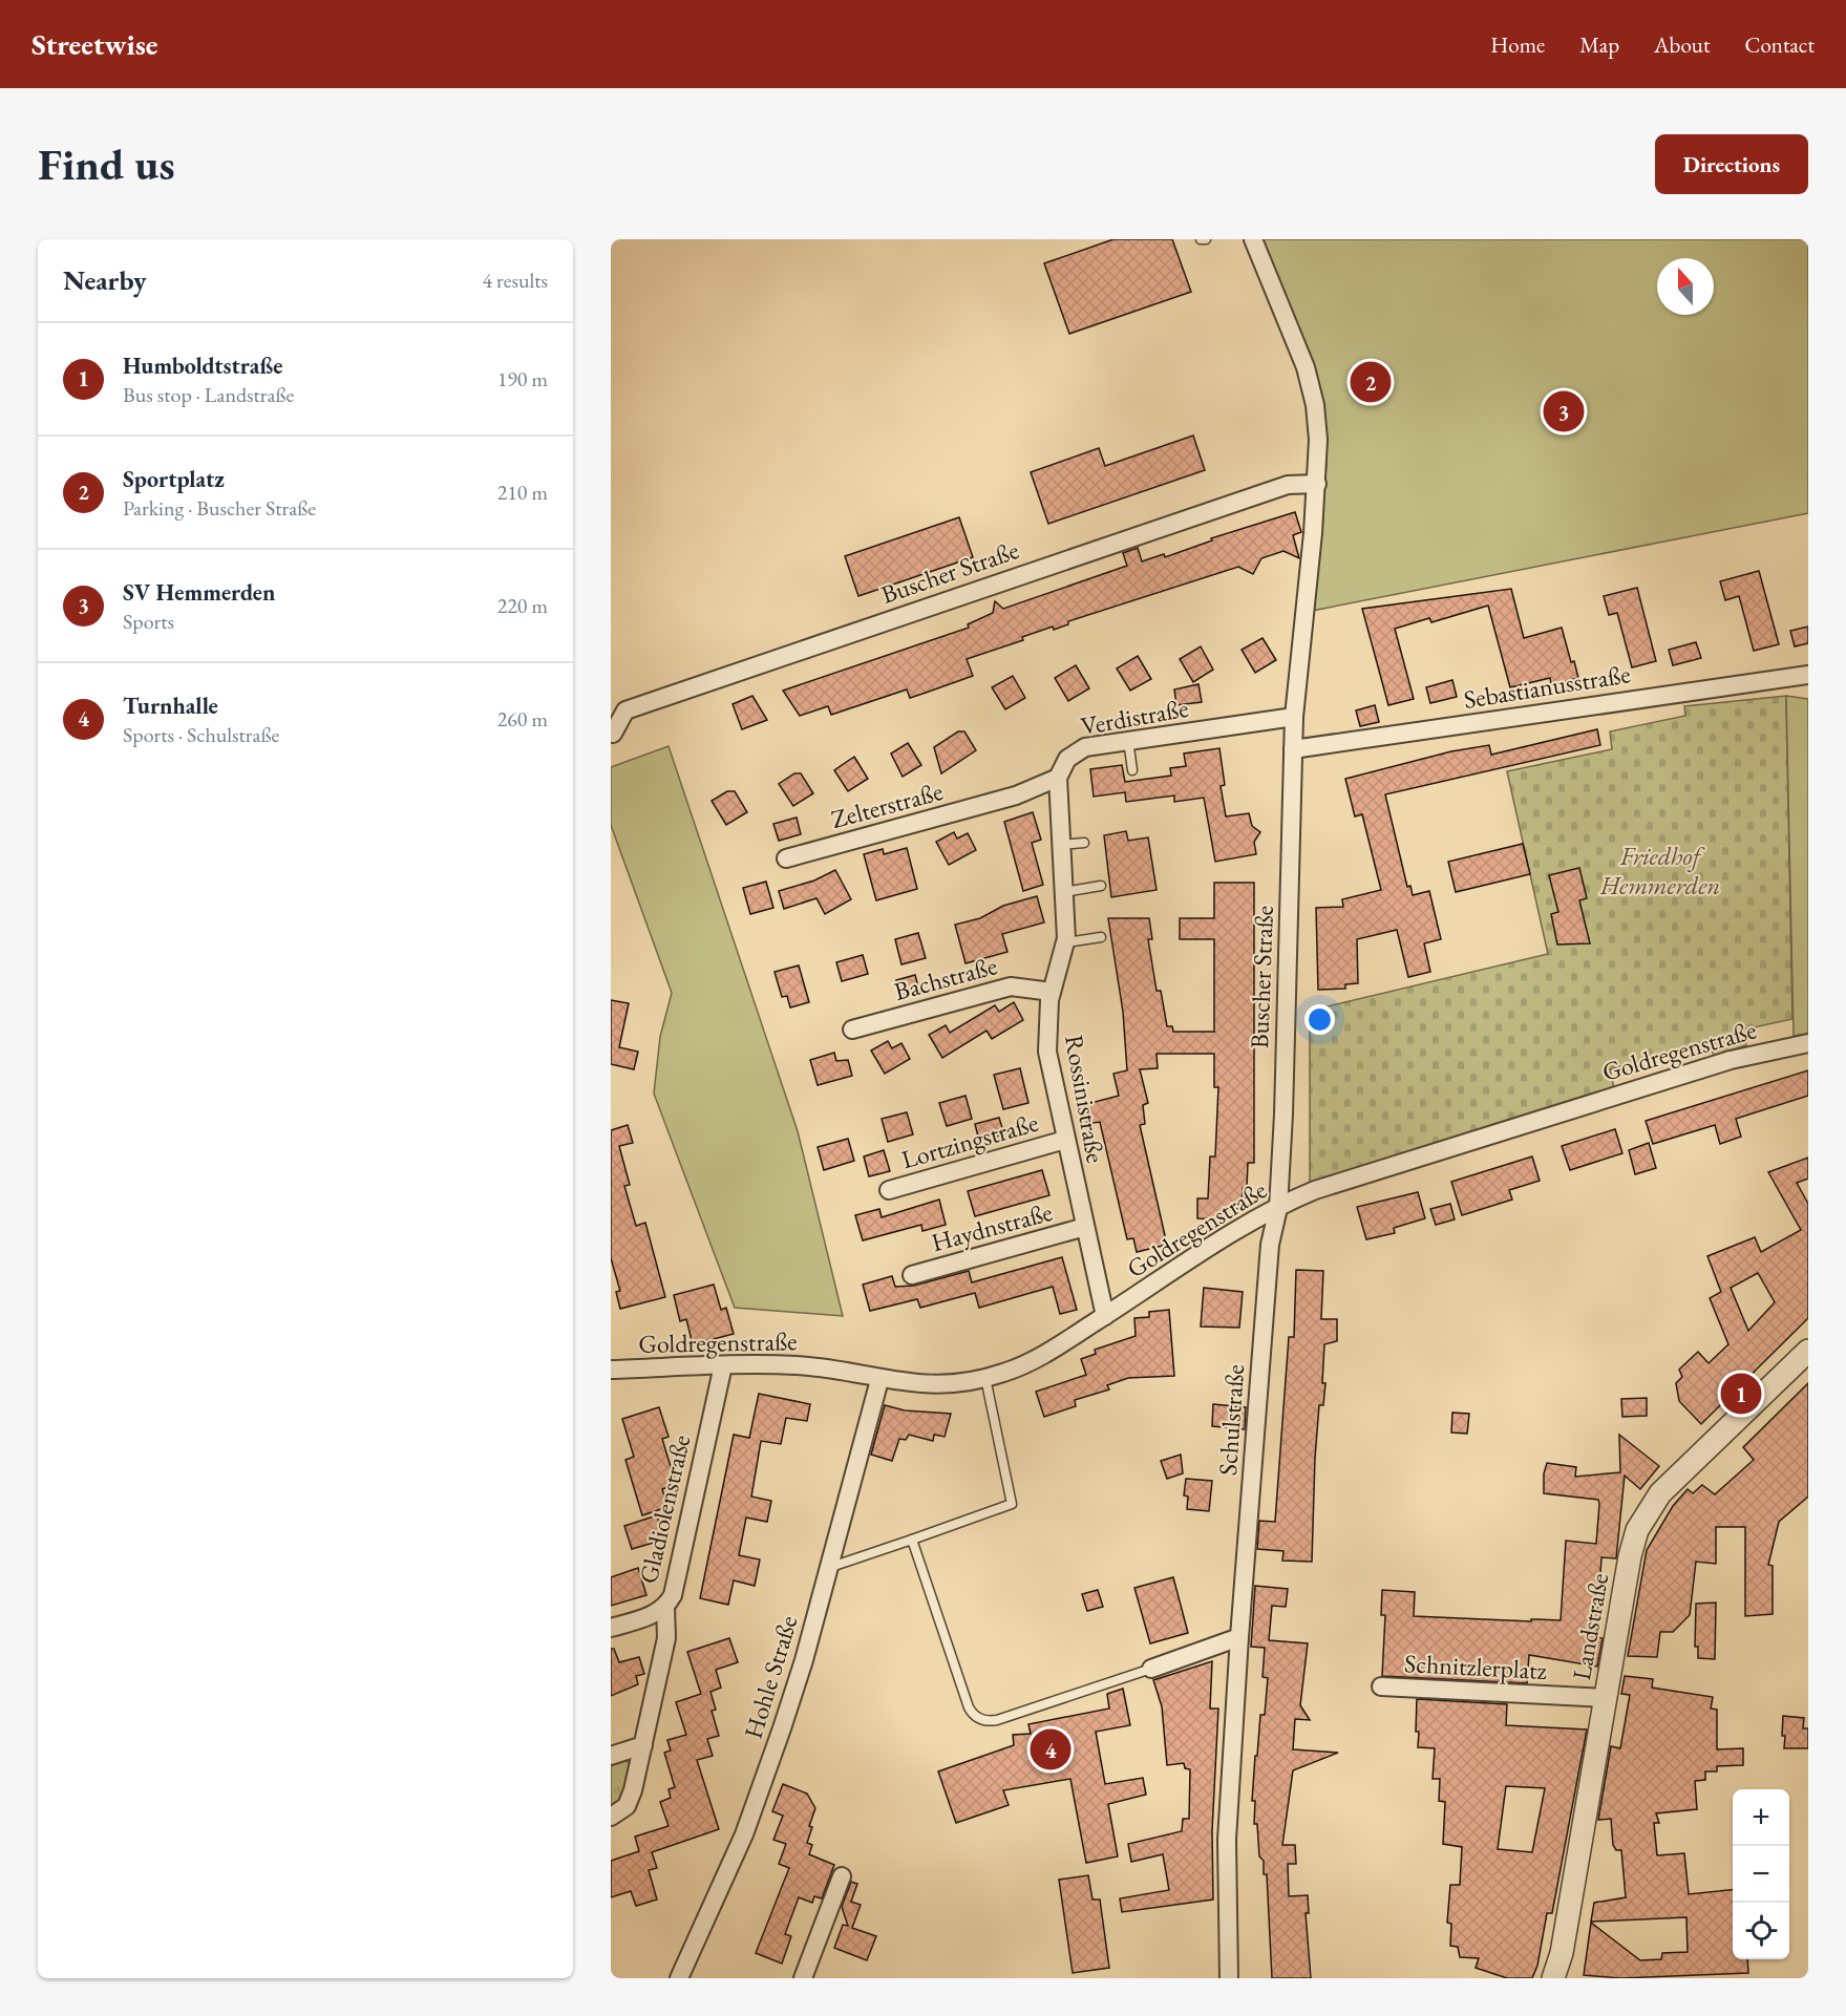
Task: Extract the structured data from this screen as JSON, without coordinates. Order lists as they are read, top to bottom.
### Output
{
  "streets": {
    "street": [
      "Buscher Straße",
      "Sebastianusstraße",
      "Verdistraße",
      "Zelterstraße",
      "Bachstraße",
      "Goldregenstraße",
      "Rossinistraße",
      "Lortzingstraße",
      "Haydnstraße",
      "Schulstraße",
      "Gladiolenstraße",
      "Landstraße",
      "Schnitzlerplatz",
      "Hohle Straße"
    ]
  },
  "crossings": [
    ["Buscher Straße", "Sebastianusstraße"],
    ["Buscher Straße", "Verdistraße"],
    ["Buscher Straße", "Goldregenstraße"],
    ["Buscher Straße", "Schulstraße"],
    ["Verdistraße", "Zelterstraße"],
    ["Verdistraße", "Rossinistraße"],
    ["Zelterstraße", "Rossinistraße"],
    ["Bachstraße", "Rossinistraße"],
    ["Goldregenstraße", "Rossinistraße"],
    ["Goldregenstraße", "Schulstraße"],
    ["Goldregenstraße", "Gladiolenstraße"],
    ["Goldregenstraße", "Hohle Straße"],
    ["Rossinistraße", "Lortzingstraße"],
    ["Rossinistraße", "Haydnstraße"],
    ["Landstraße", "Schnitzlerplatz"]
  ],
  "parks": ["Friedhof Hemmerden"],
  "north": "top",
  "page": {
    "header": "Streetwise",
    "nav": [
      "Home",
      "Map",
      "About",
      "Contact"
    ],
    "buttons": "Directions",
    "title": "Find us",
    "heading": ["Nearby", "4 results"],
    "list": [
      {
        "mark": "1",
        "name": "Humboldtstraße",
        "note": "Bus stop · Landstraße",
        "value": "190 m"
      },
      {
        "mark": "2",
        "name": "Sportplatz",
        "note": "Parking · Buscher Straße",
        "value": "210 m"
      },
      {
        "mark": "3",
        "name": "SV Hemmerden",
        "note": "Sports",
        "value": "220 m"
      },
      {
        "mark": "4",
        "name": "Turnhalle",
        "note": "Sports · Schulstraße",
        "value": "260 m"
      }
    ],
    "pins": [
      "2",
      "3",
      "1",
      "4"
    ],
    "map_buttons": ["+", "−"]
  }
}
